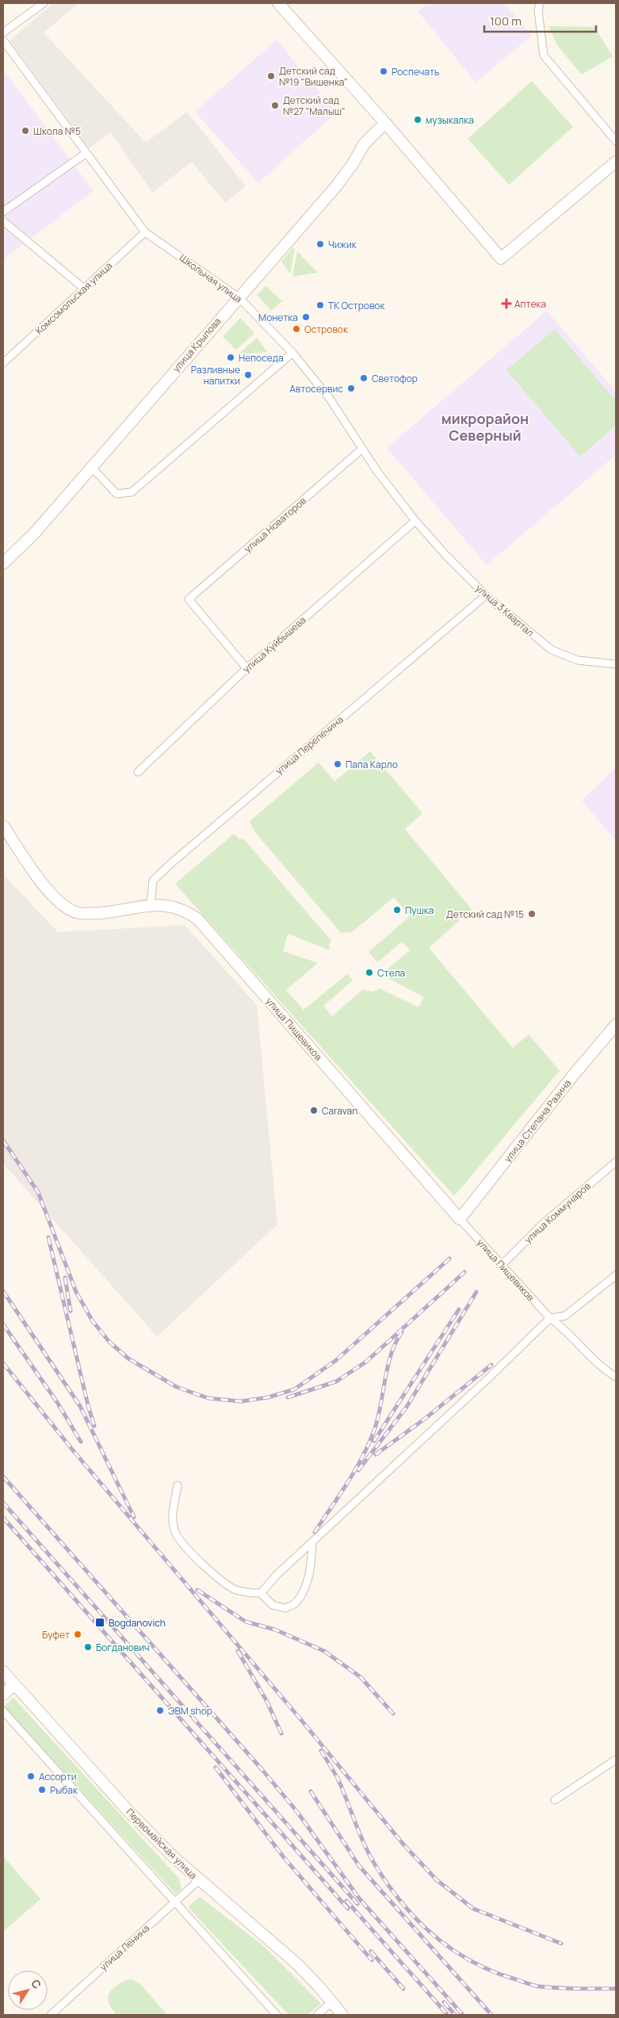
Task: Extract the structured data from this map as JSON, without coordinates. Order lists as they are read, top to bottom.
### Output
{
  "streets": {
    "main road": [
      "улица Крылова",
      "улица Пищевиков",
      "улица Степана Разина",
      "Первомайская улица"
    ],
    "street": [
      "Школьная улица",
      "Комсомольская улица",
      "улица Новаторов",
      "улица 3 Квартал",
      "улица Куйбышева",
      "улица Перепечина",
      "улица Коммунаров",
      "улица Ленина"
    ]
  },
  "crossings": [
    ["Школьная улица", "Комсомольская улица"],
    ["Школьная улица", "улица Крылова"],
    ["Школьная улица", "улица Новаторов"],
    ["Школьная улица", "улица 3 Квартал"],
    ["Школьная улица", "улица Куйбышева"],
    ["улица Новаторов", "улица Куйбышева"],
    ["улица 3 Квартал", "улица Куйбышева"],
    ["улица 3 Квартал", "улица Перепечина"],
    ["улица Перепечина", "улица Пищевиков"],
    ["улица Пищевиков", "улица Степана Разина"],
    ["улица Пищевиков", "улица Коммунаров"],
    ["Первомайская улица", "улица Ленина"]
  ],
  "districts": ["микрорайон Северный"],
  "places": {
    "other": [
      "Роспечать",
      "Детский сад №19 \"Вишенка\"",
      "Детский сад №27 \"Малыш\"",
      "музыкалка",
      "Школа №5",
      "Чижик",
      "ТК Островок",
      "Монетка",
      "Островок",
      "Непоседа",
      "Разливные напитки",
      "Светофор",
      "Автосервис",
      "Папа Карло",
      "Пушка",
      "Детский сад №15",
      "Стела",
      "Caravan",
      "Буфет",
      "Богданович",
      "ЭВМ shop",
      "Ассорти",
      "Рыбак"
    ],
    "health": ["Аптека"],
    "transit": ["Bogdanovich"]
  },
  "scale_bar": "100 m",
  "north": "top right"
}
